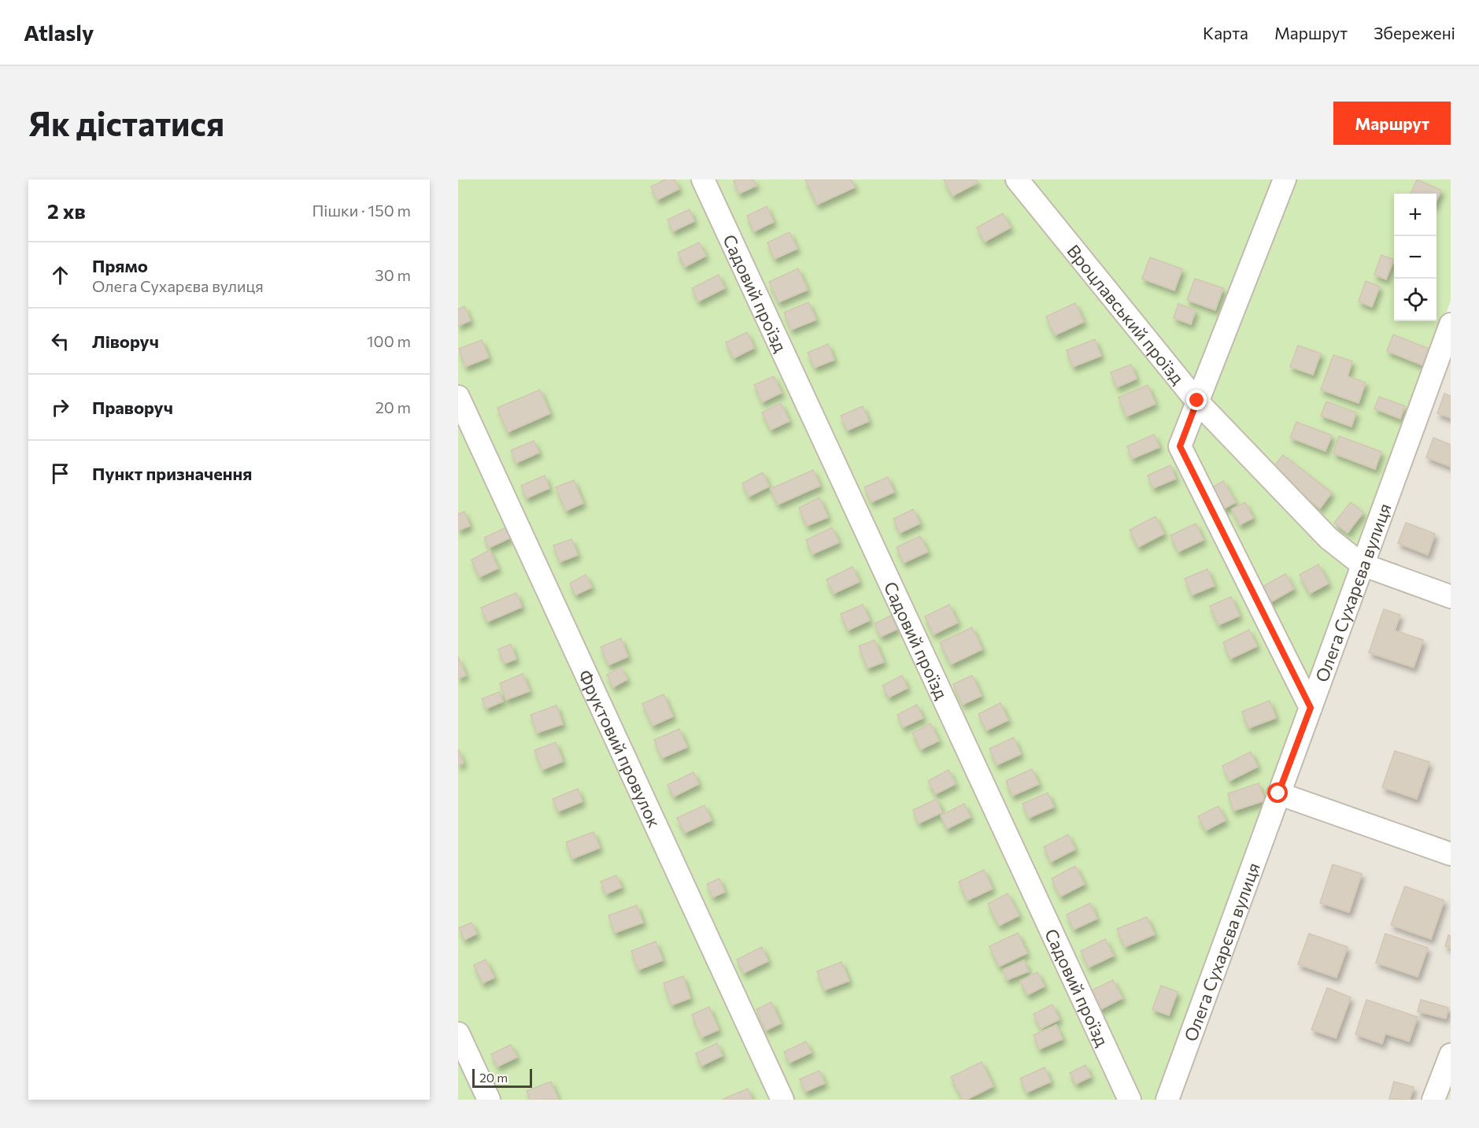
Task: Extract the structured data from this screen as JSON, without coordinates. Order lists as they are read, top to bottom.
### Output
{
  "streets": {
    "street": [
      "Садовий проїзд",
      "Вроцлавський проїзд",
      "Олега Сухарєва вулиця",
      "Фруктовий провулок"
    ]
  },
  "crossings": [
    ["Вроцлавський проїзд", "Олега Сухарєва вулиця"]
  ],
  "scale_bar": "20 m",
  "page": {
    "header": "Atlasly",
    "nav": ["Карта", "Маршрут", "Збережені"],
    "buttons": "Маршрут",
    "title": "Як дістатися",
    "heading": ["2 хв", "Пішки · 150 m"],
    "map_buttons": ["+", "−"],
    "list": [
      ["Прямо", "Олега Сухарєва вулиця", "30 m"],
      ["Ліворуч", "100 m"],
      ["Праворуч", "20 m"],
      "Пункт призначення"
    ],
    "scale": "20 m"
  }
}
